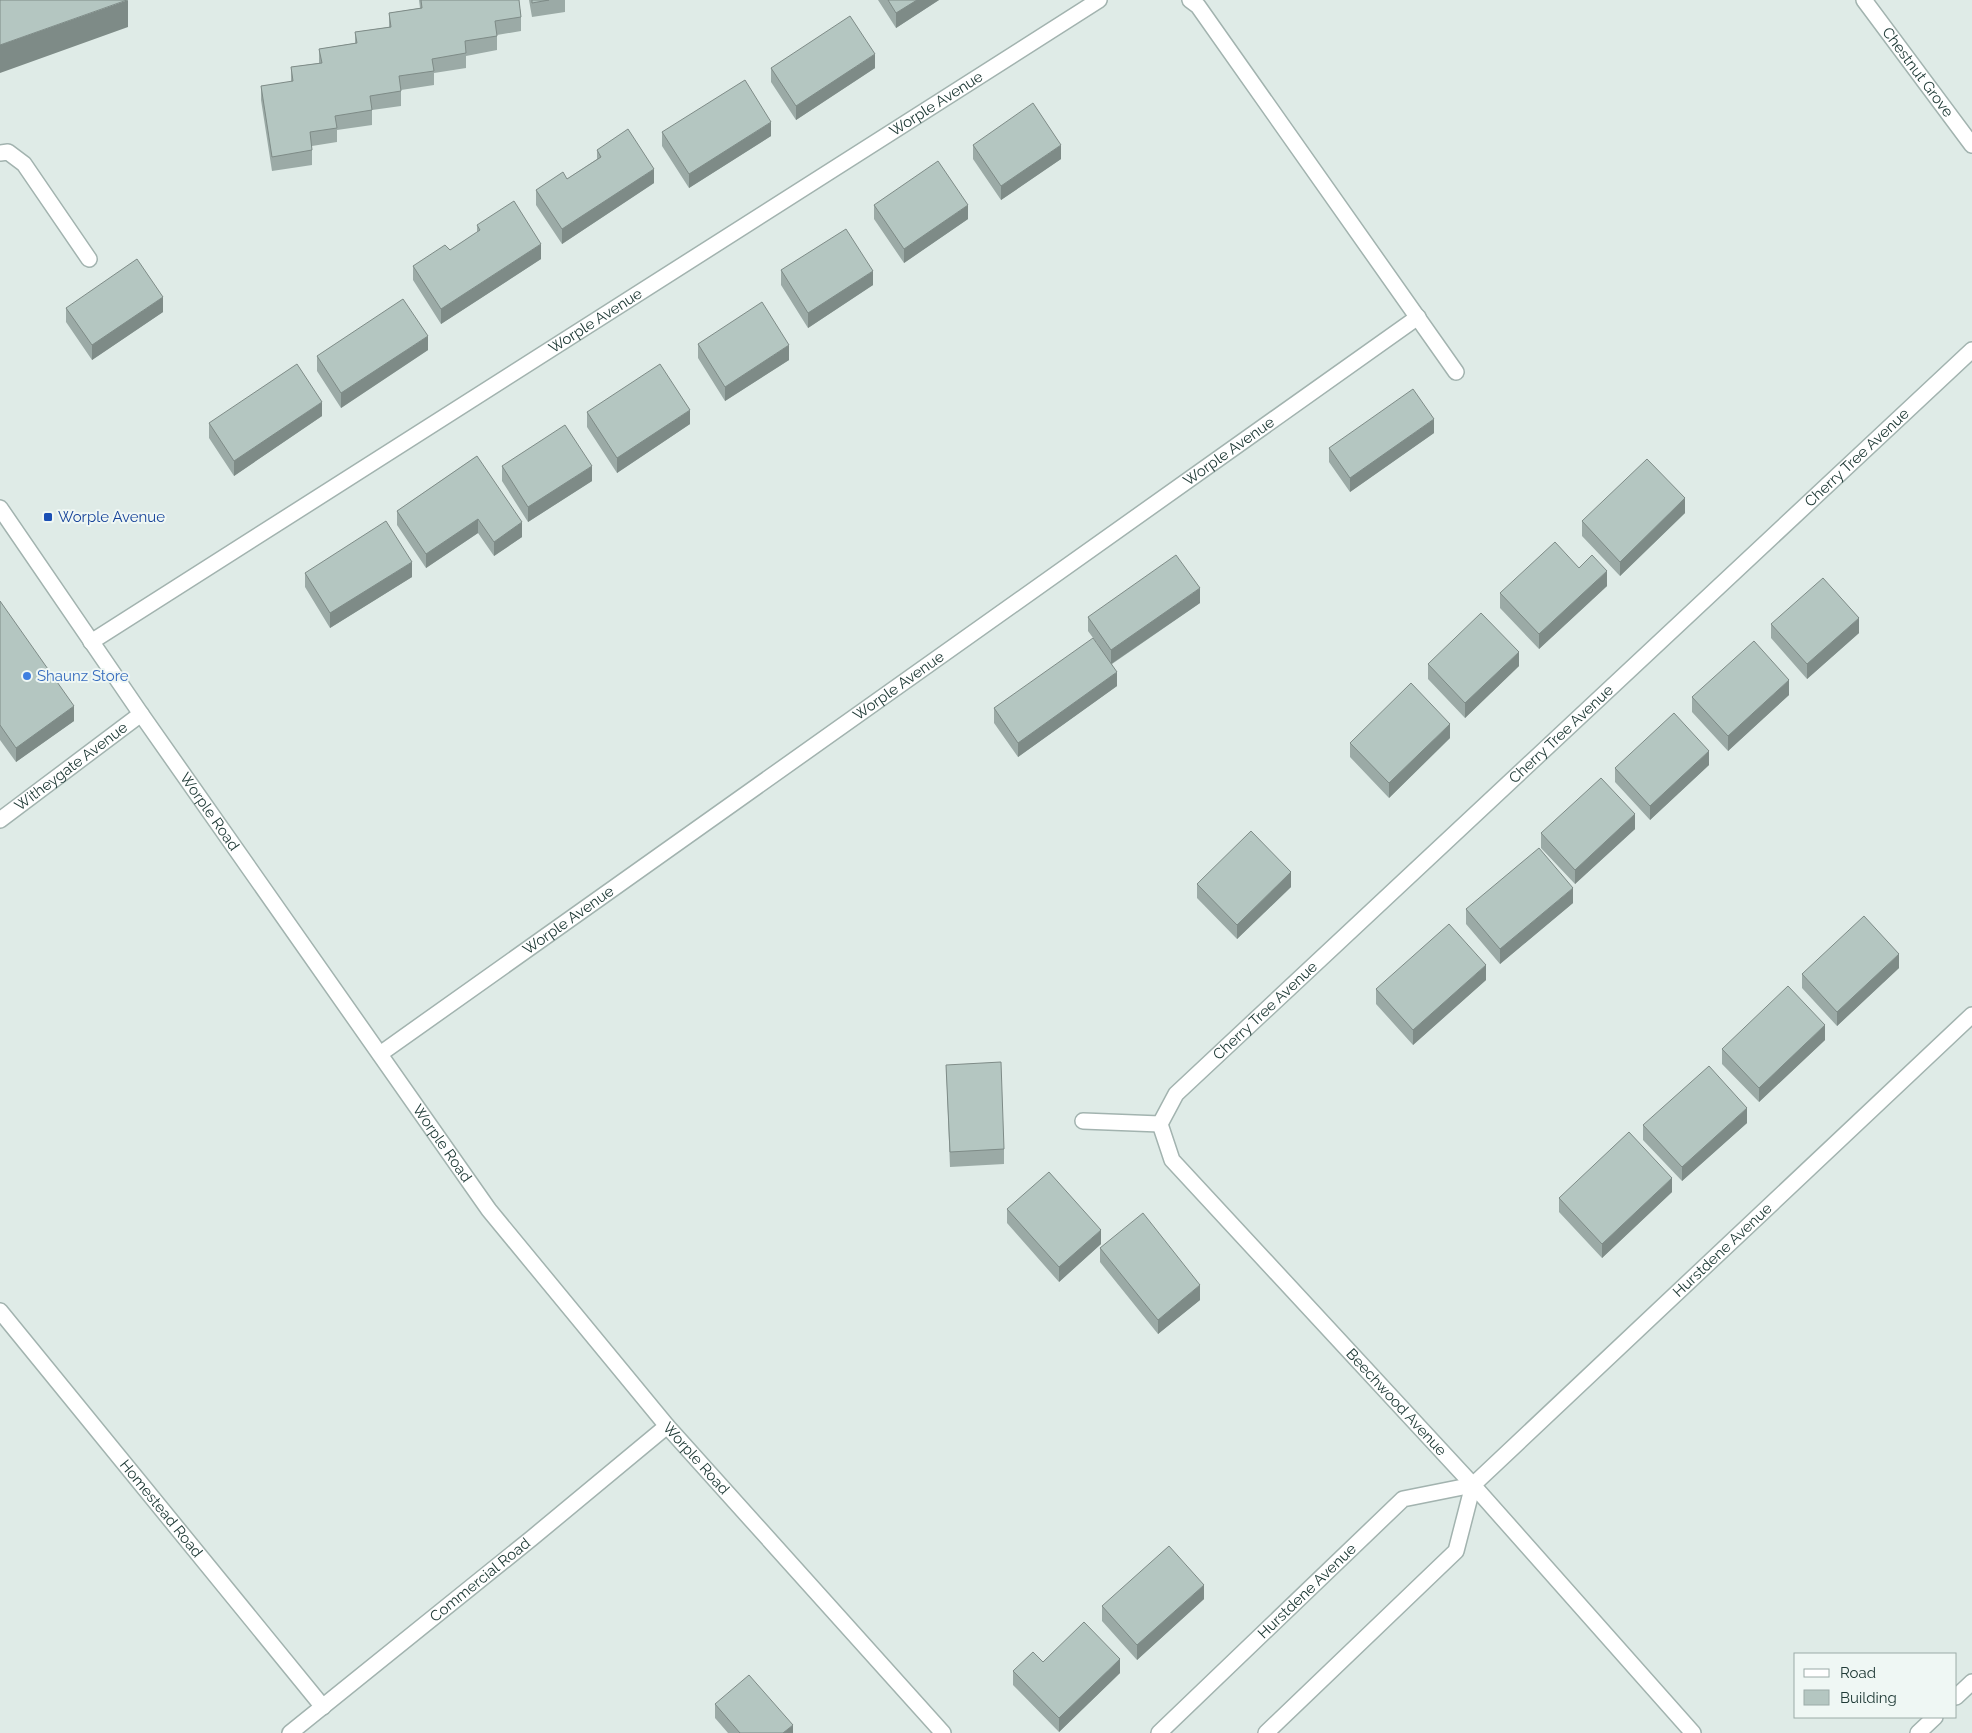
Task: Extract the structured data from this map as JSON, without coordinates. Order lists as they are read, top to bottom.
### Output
{
  "streets": {
    "street": [
      "Chestnut Grove",
      "Worple Avenue",
      "Cherry Tree Avenue",
      "Witheygate Avenue",
      "Worple Road",
      "Hurstdene Avenue",
      "Beechwood Avenue",
      "Homestead Road",
      "Commercial Road"
    ]
  },
  "crossings": [
    ["Worple Avenue", "Worple Road"],
    ["Cherry Tree Avenue", "Beechwood Avenue"],
    ["Witheygate Avenue", "Worple Road"],
    ["Worple Road", "Commercial Road"],
    ["Hurstdene Avenue", "Beechwood Avenue"],
    ["Homestead Road", "Commercial Road"]
  ],
  "places": {
    "transit": ["Worple Avenue"],
    "other": ["Shaunz Store"]
  },
  "legend": ["Road", "Building"]
}
